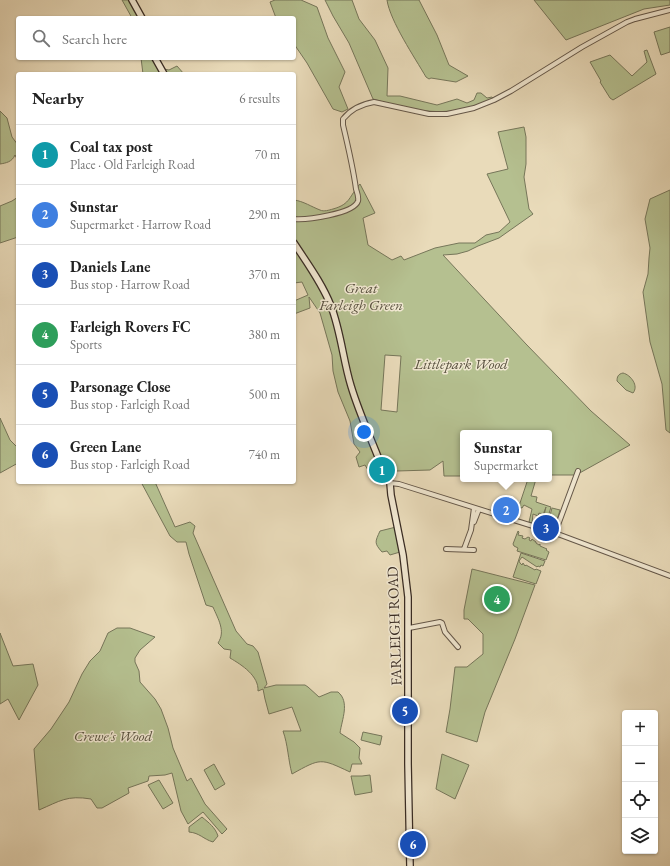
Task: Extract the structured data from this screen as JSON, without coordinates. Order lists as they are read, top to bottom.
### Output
{
  "streets": {
    "street": ["FARLEIGH ROAD"]
  },
  "parks": ["Great Farleigh Green", "Littlepark Wood", "Crewe's Wood"],
  "page": {
    "search": "Search here",
    "heading": ["Nearby", "6 results"],
    "list": [
      {
        "mark": "1",
        "name": "Coal tax post",
        "note": "Place · Old Farleigh Road",
        "value": "70 m"
      },
      {
        "mark": "2",
        "name": "Sunstar",
        "note": "Supermarket · Harrow Road",
        "value": "290 m"
      },
      {
        "mark": "3",
        "name": "Daniels Lane",
        "note": "Bus stop · Harrow Road",
        "value": "370 m"
      },
      {
        "mark": "4",
        "name": "Farleigh Rovers FC",
        "note": "Sports",
        "value": "380 m"
      },
      {
        "mark": "5",
        "name": "Parsonage Close",
        "note": "Bus stop · Farleigh Road",
        "value": "500 m"
      },
      {
        "mark": "6",
        "name": "Green Lane",
        "note": "Bus stop · Farleigh Road",
        "value": "740 m"
      }
    ],
    "popup": ["Sunstar", "Supermarket"],
    "pins": [
      "1",
      "2",
      "3",
      "4",
      "5",
      "6"
    ],
    "map_buttons": ["+", "−"]
  }
}
